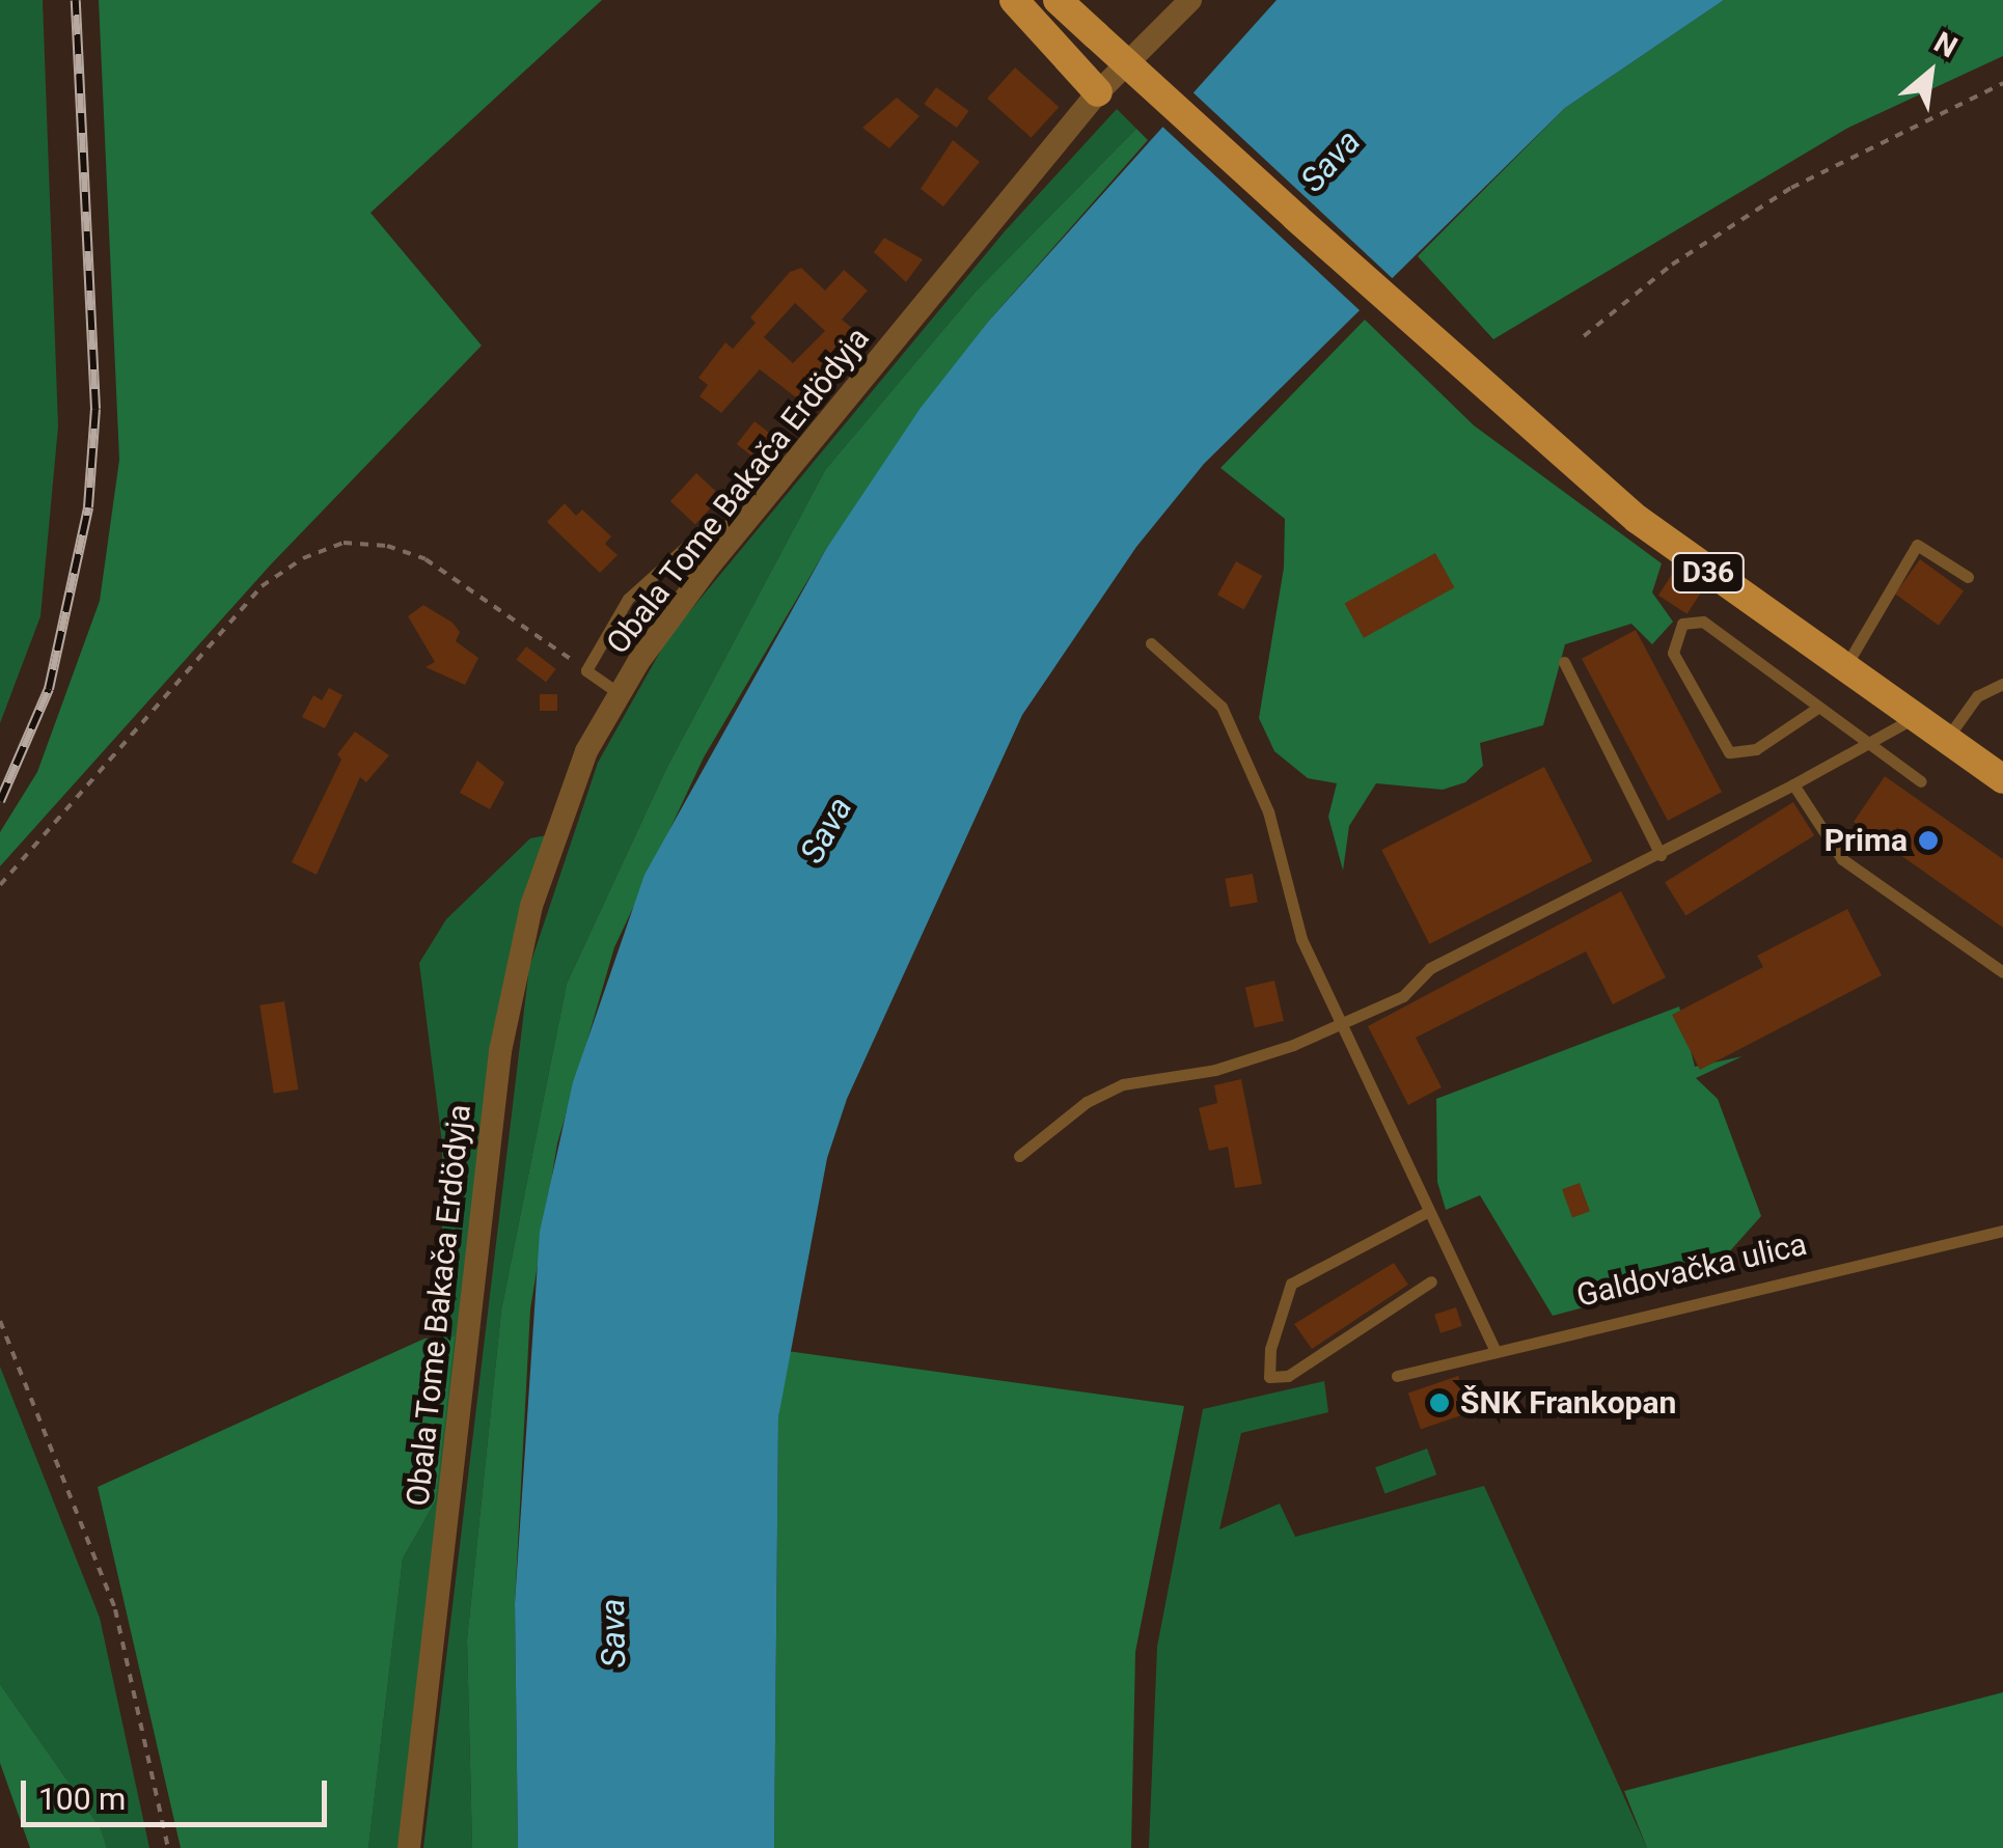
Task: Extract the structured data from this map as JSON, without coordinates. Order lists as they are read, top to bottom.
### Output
{
  "streets": {
    "main road": ["D36"],
    "street": ["Obala Tome Bakača Erdödyja"],
    "lane": ["Galdovačka ulica"]
  },
  "water": ["Sava"],
  "places": ["Prima", "ŠNK Frankopan"],
  "scale_bar": "100 m",
  "north": "top right"
}
